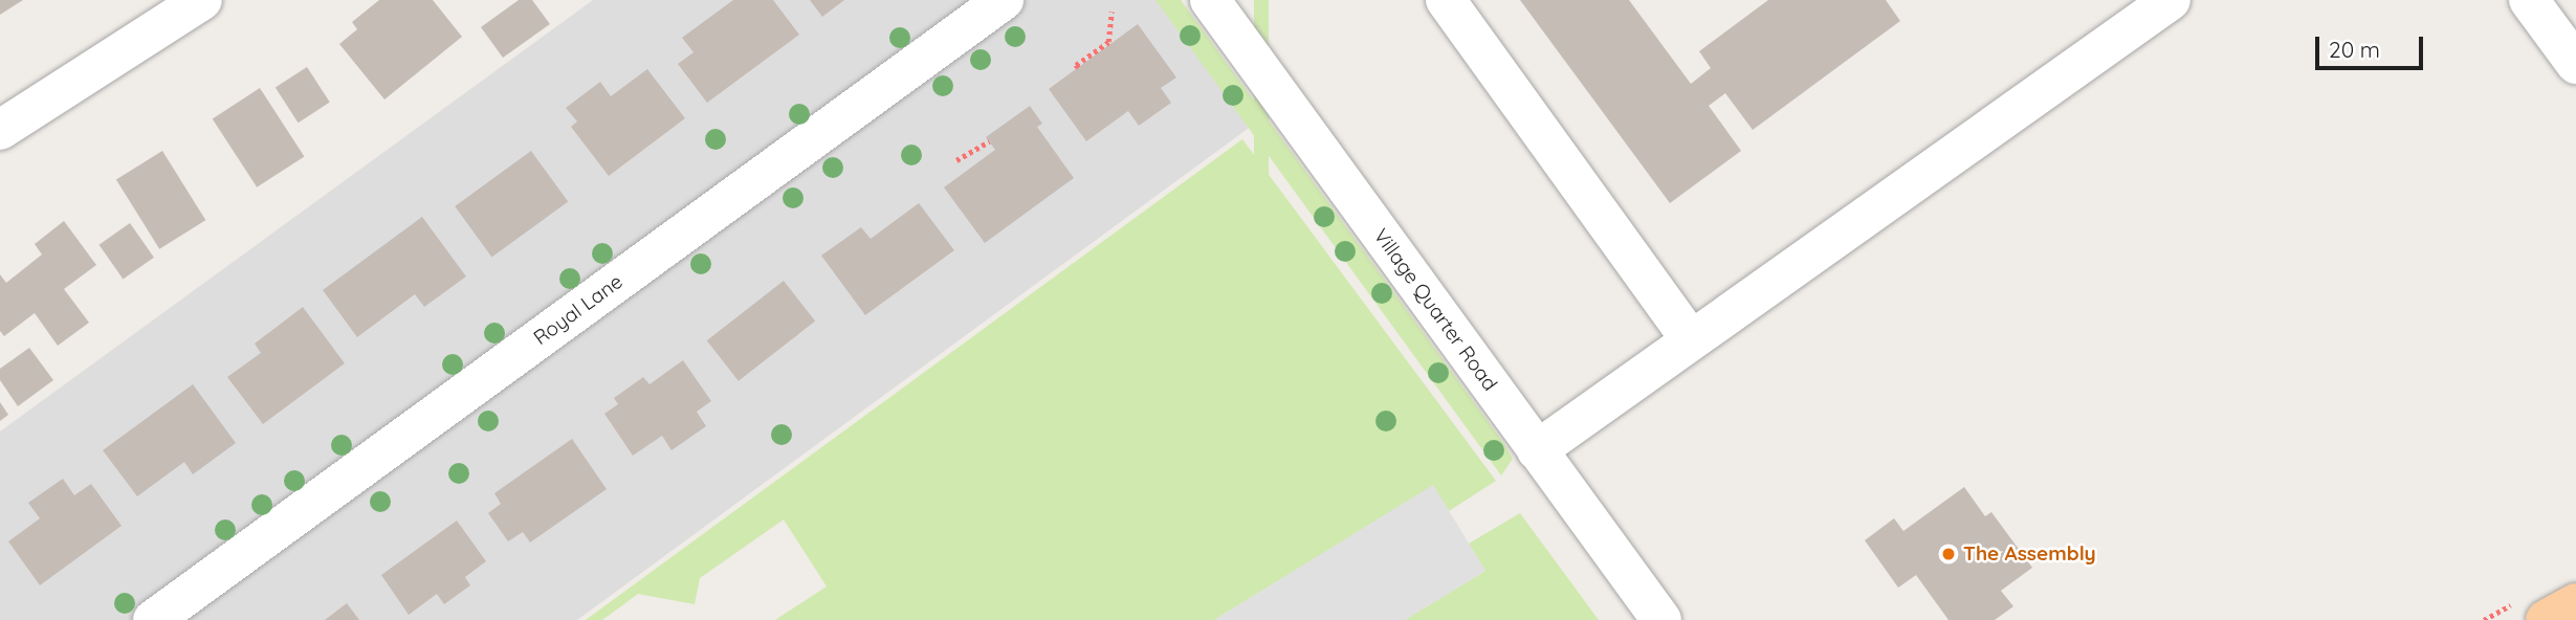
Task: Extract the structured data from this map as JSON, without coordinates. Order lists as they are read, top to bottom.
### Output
{
  "streets": {
    "street": ["Royal Lane", "Village Quarter Road"]
  },
  "places": ["The Assembly"],
  "scale_bar": "20 m"
}
